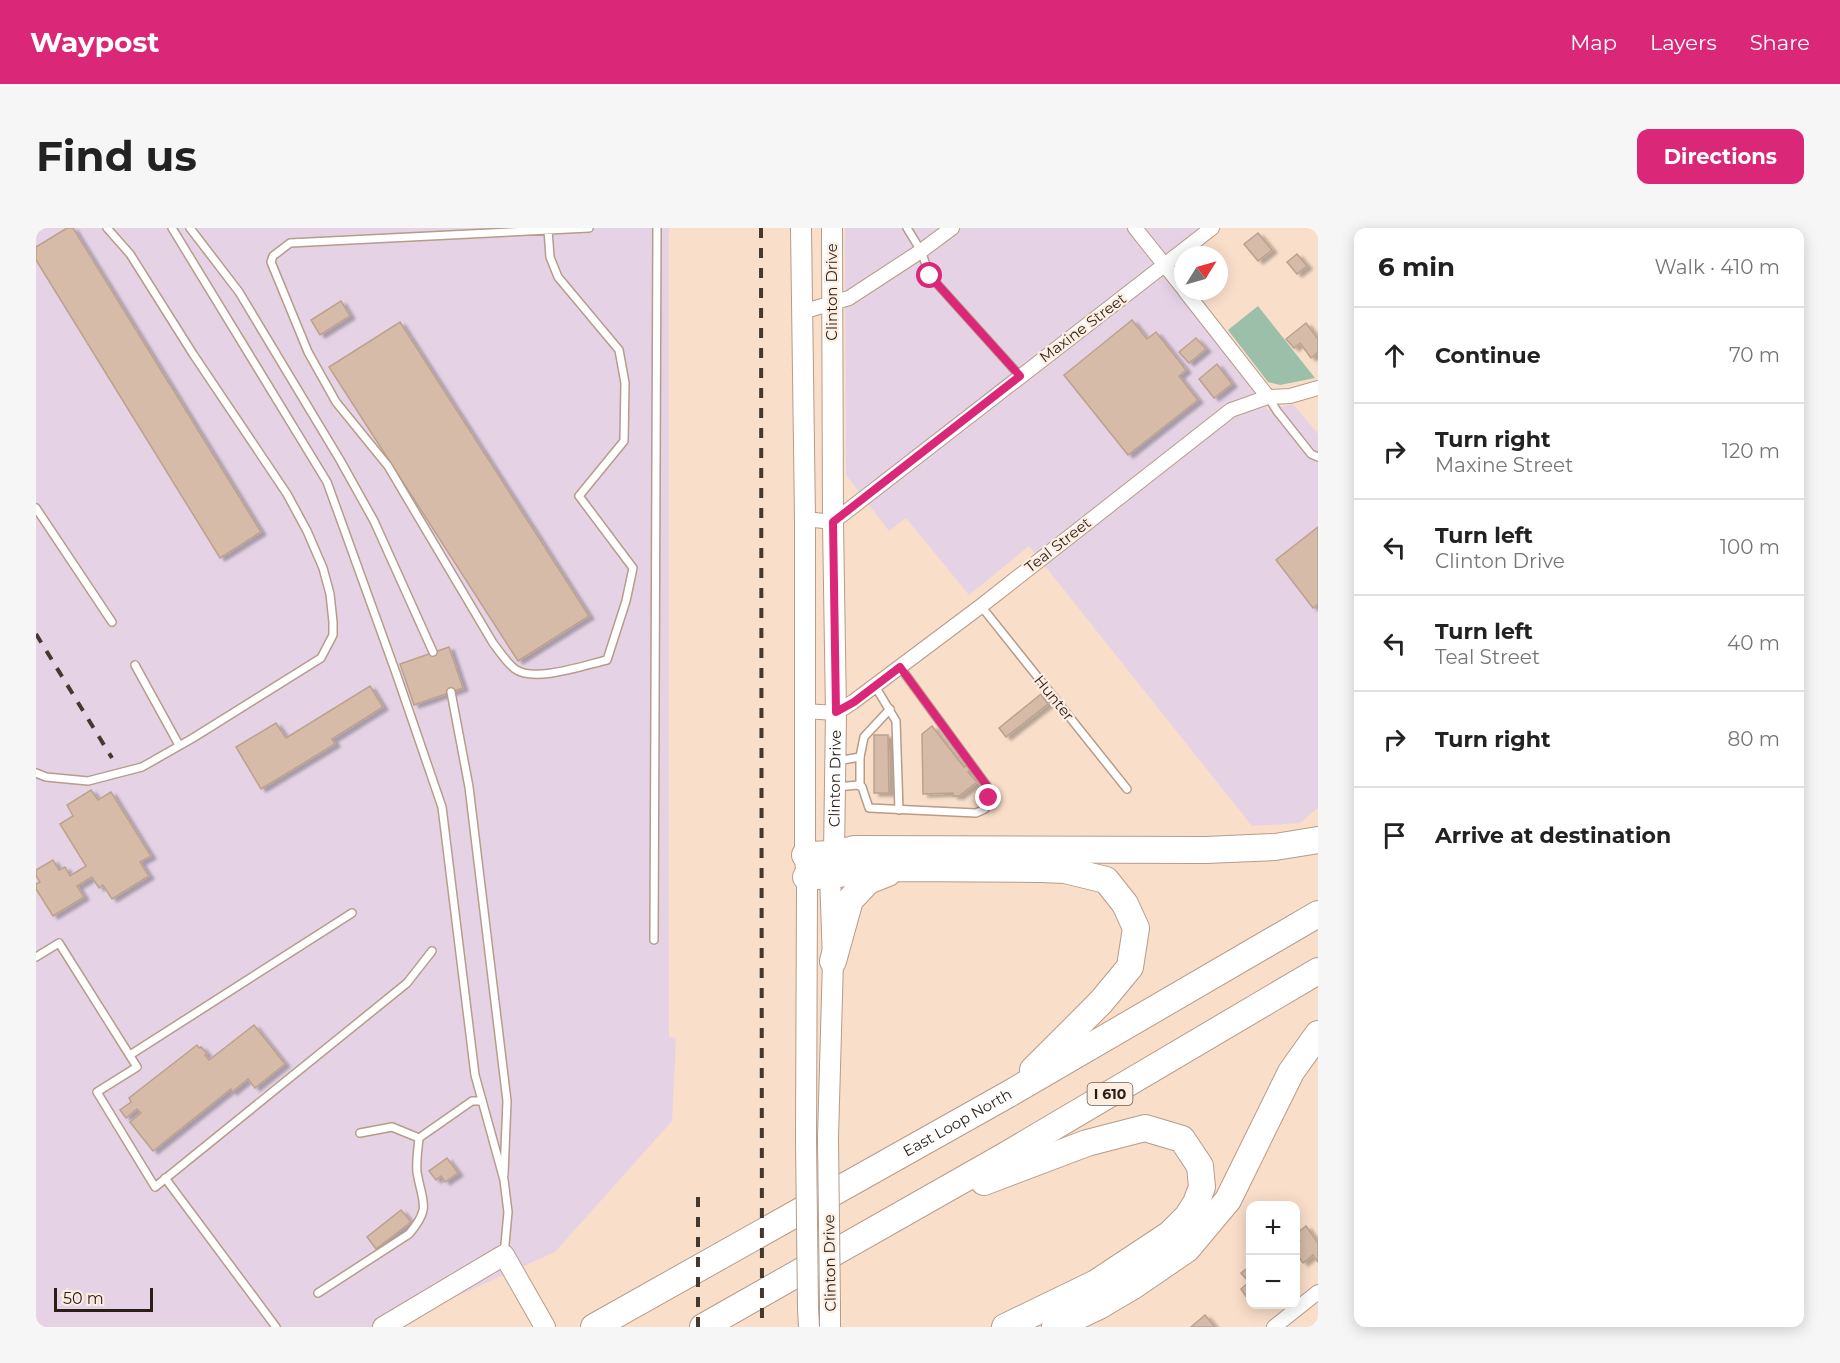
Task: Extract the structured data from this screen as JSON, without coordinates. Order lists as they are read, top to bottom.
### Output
{
  "streets": {
    "highway": ["I 610", "East Loop North"],
    "main road": ["Clinton Drive"],
    "street": ["Maxine Street", "Teal Street"],
    "lane": ["Hunter"]
  },
  "crossings": [
    ["Clinton Drive", "Maxine Street"],
    ["Clinton Drive", "Teal Street"],
    ["Teal Street", "Hunter"]
  ],
  "scale_bar": "50 m",
  "north": "top right",
  "page": {
    "header": "Waypost",
    "nav": ["Map", "Layers", "Share"],
    "buttons": "Directions",
    "title": "Find us",
    "heading": ["6 min", "Walk · 410 m"],
    "list": [
      ["Continue", "70 m"],
      ["Turn right", "Maxine Street", "120 m"],
      ["Turn left", "Clinton Drive", "100 m"],
      ["Turn left", "Teal Street", "40 m"],
      ["Turn right", "80 m"],
      "Arrive at destination"
    ],
    "map_buttons": ["+", "−"],
    "scale": "50 m"
  }
}
